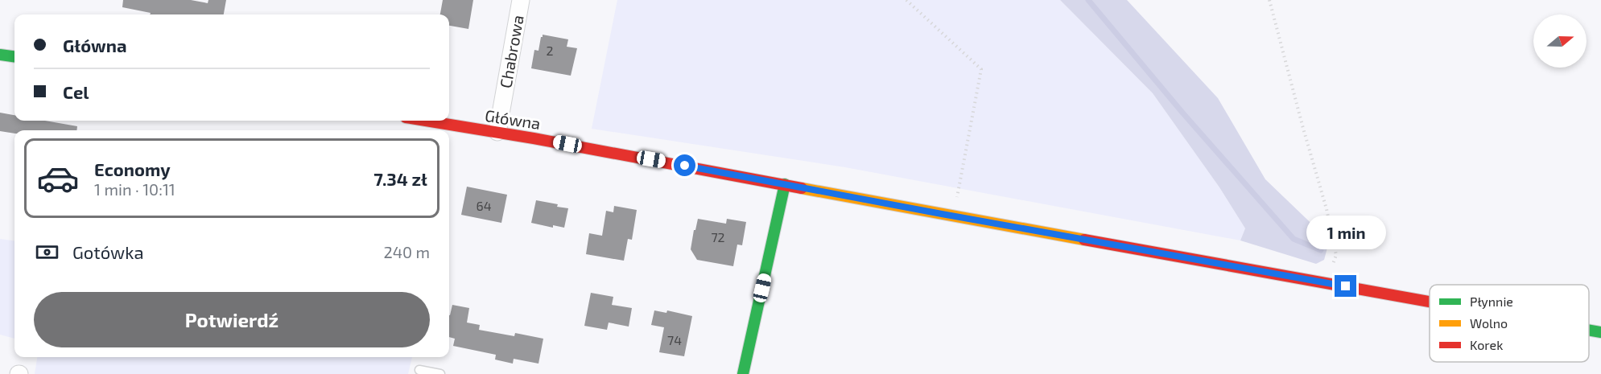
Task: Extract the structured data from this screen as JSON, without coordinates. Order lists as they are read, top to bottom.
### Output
{
  "streets": {
    "street": ["Chabrowa", "Główna"]
  },
  "crossings": [
    ["Chabrowa", "Główna"]
  ],
  "house_numbers": [
    "2",
    "64",
    "72",
    "74"
  ],
  "legend": ["Płynnie", "Wolno", "Korek"],
  "north": "right",
  "page": {
    "banner": ["Główna", "Cel"],
    "list": [
      {
        "name": "Economy",
        "note": "1 min · 10:11",
        "value": "7.34 zł"
      }
    ],
    "bubble": "1 min",
    "pay": ["Gotówka", "240 m"],
    "buttons": "Potwierdź"
  }
}
